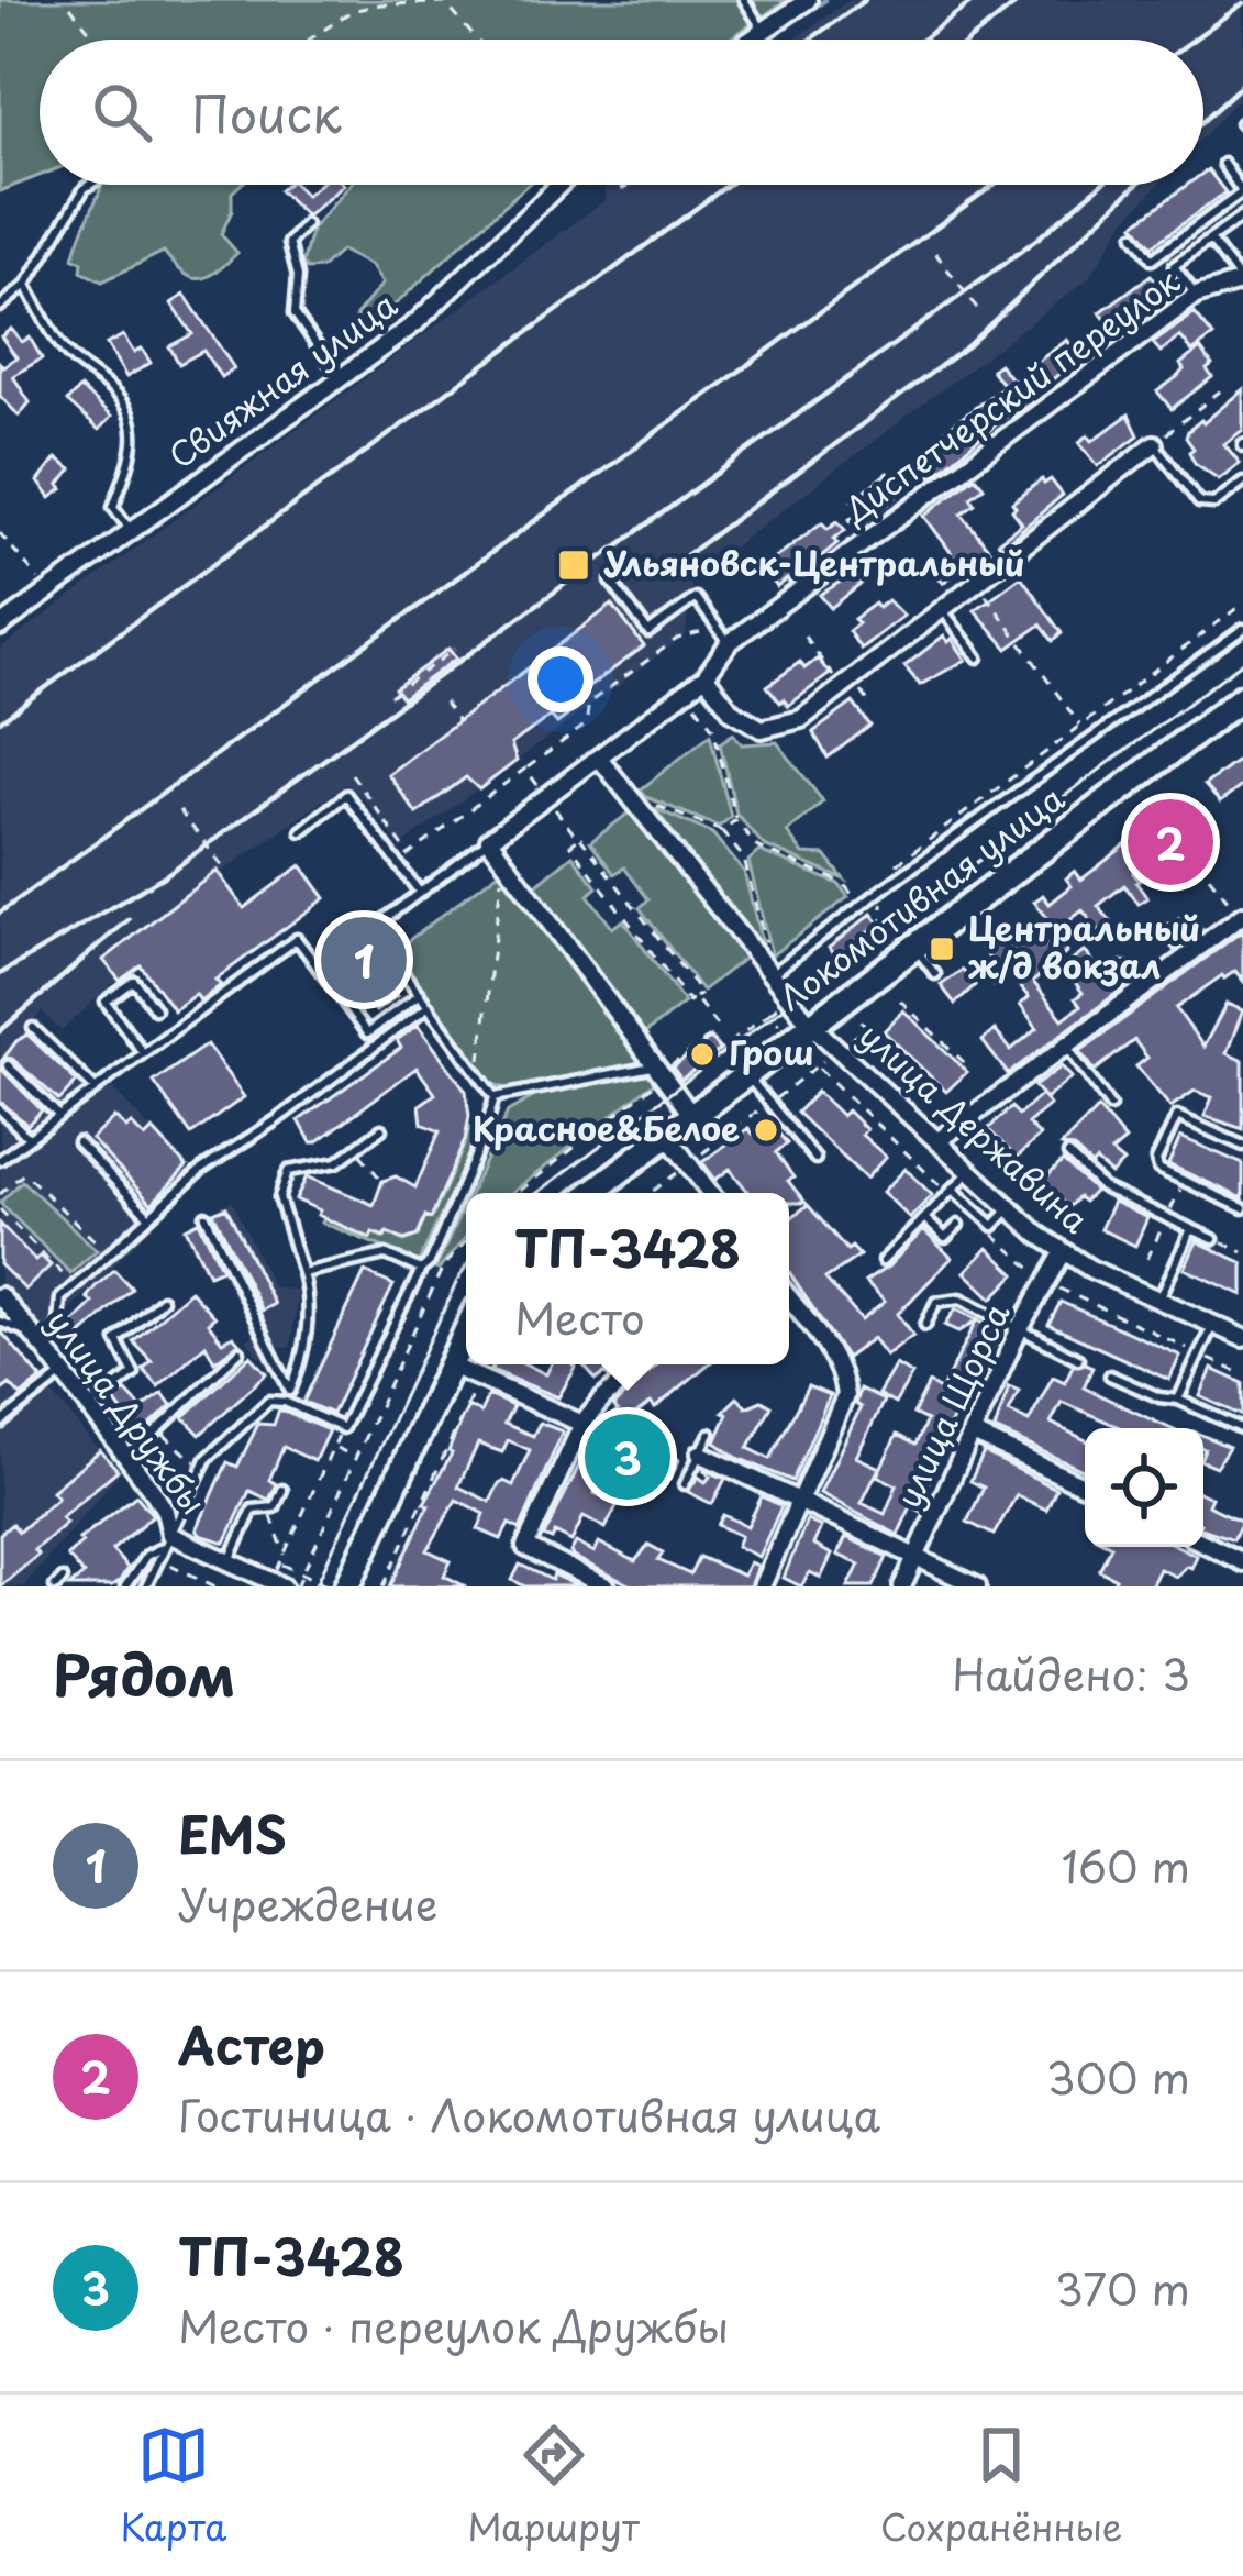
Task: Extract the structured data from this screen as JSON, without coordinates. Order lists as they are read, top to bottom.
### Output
{
  "streets": {
    "main road": ["Локомотивная улица"],
    "street": [
      "Свияжная улица",
      "Диспетчерский переулок",
      "улица Державина",
      "улица Щорса",
      "улица Дружбы"
    ]
  },
  "crossings": [
    ["Диспетчерский переулок", "улица Державина"],
    ["Локомотивная улица", "улица Державина"],
    ["улица Державина", "улица Щорса"]
  ],
  "places": {
    "transit": ["Ульяновск-Центральный", "Центральный ж/д вокзал"],
    "other": ["Грош", "Красное&Белое"]
  },
  "page": {
    "search": "Поиск",
    "pins": ["2", "1", "3"],
    "popup": ["ТП-3428", "Место"],
    "heading": ["Рядом", "Найдено: 3"],
    "list": [
      {
        "mark": "1",
        "name": "EMS",
        "note": "Учреждение",
        "value": "160 m"
      },
      {
        "mark": "2",
        "name": "Астер",
        "note": "Гостиница · Локомотивная улица",
        "value": "300 m"
      },
      {
        "mark": "3",
        "name": "ТП-3428",
        "note": "Место · переулок Дружбы",
        "value": "370 m"
      }
    ],
    "nav": ["Карта", "Маршрут", "Сохранённые"]
  }
}
